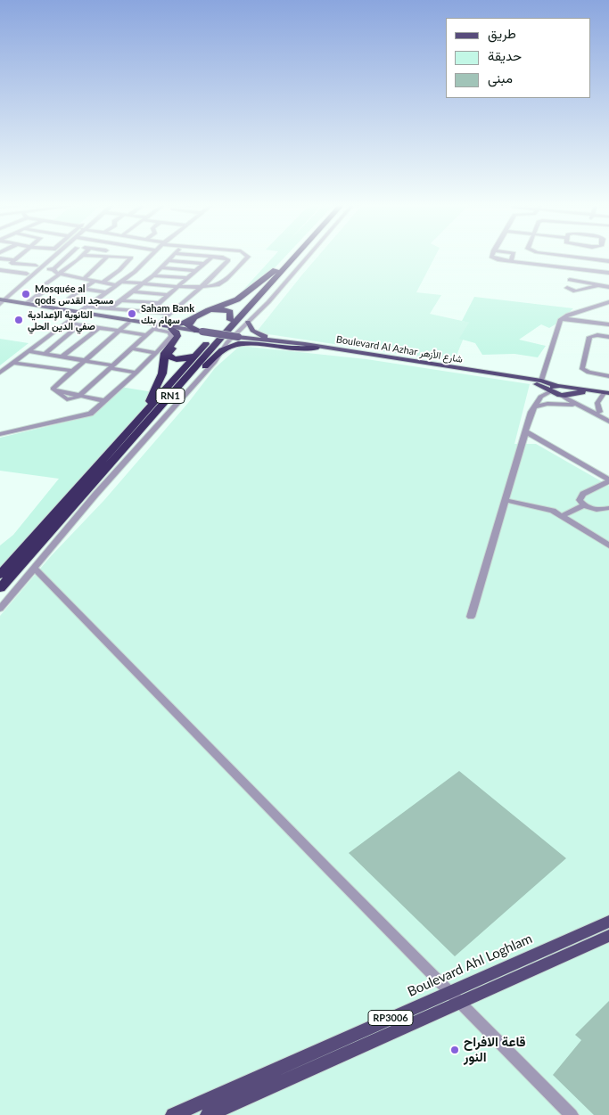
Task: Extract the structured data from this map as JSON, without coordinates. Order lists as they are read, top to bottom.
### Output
{
  "streets": {
    "highway": ["RN1"],
    "main road": ["Boulevard Al Azhar شارع الأزهر", "Boulevard Ahl Loghlam", "RP3006"]
  },
  "places": [
    "Mosquée al qods مسجد القدس",
    "Saham Bank سهام بنك",
    "الثانوية الإعدادية صفي الدين الحلي",
    "قاعة الافراح النور"
  ],
  "legend": ["طريق", "حديقة", "مبنى"]
}
